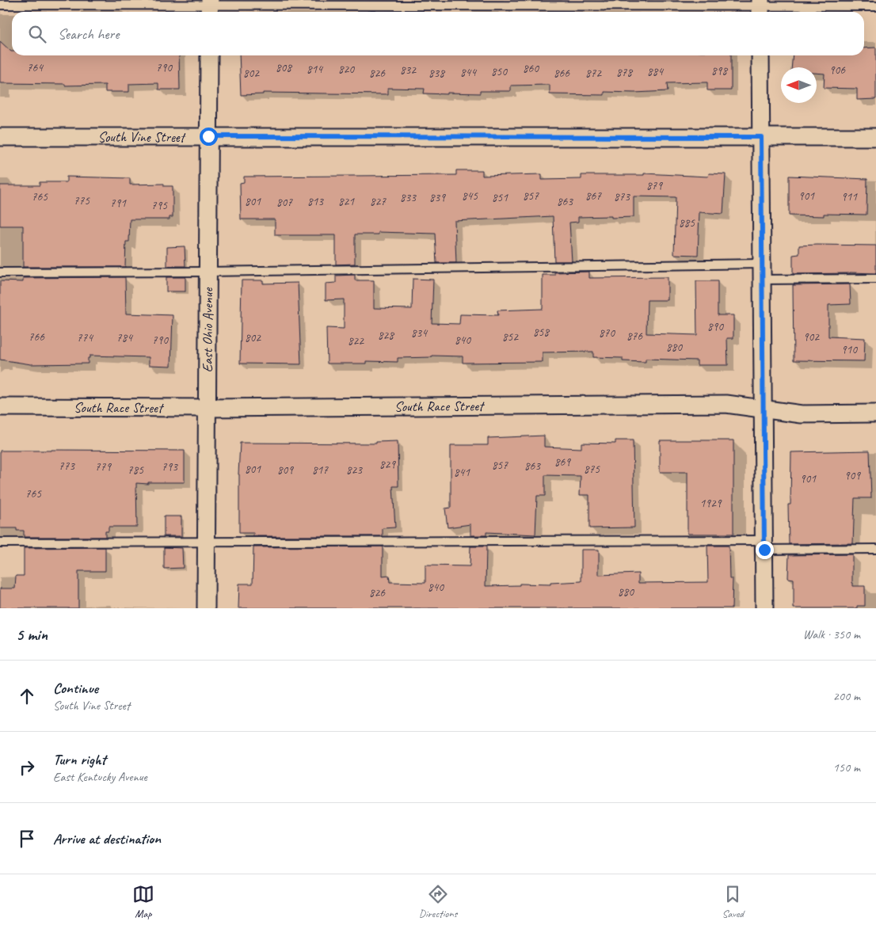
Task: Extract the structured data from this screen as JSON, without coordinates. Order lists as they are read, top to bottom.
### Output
{
  "streets": {
    "street": ["South Vine Street", "East Ohio Avenue", "South Race Street"]
  },
  "crossings": [
    ["South Vine Street", "East Ohio Avenue"],
    ["East Ohio Avenue", "South Race Street"]
  ],
  "house_numbers": [
    "764",
    "790",
    "808",
    "860",
    "814",
    "820",
    "832",
    "906",
    "898",
    "850",
    "884",
    "844",
    "878",
    "802",
    "826",
    "838",
    "866",
    "872",
    "879",
    "845",
    "857",
    "867",
    "901",
    "765",
    "873",
    "911",
    "833",
    "839",
    "851",
    "775",
    "801",
    "813",
    "821",
    "827",
    "863",
    "807",
    "791",
    "795",
    "885",
    "890",
    "858",
    "834",
    "870",
    "828",
    "876",
    "766",
    "852",
    "902",
    "774",
    "784",
    "802",
    "790",
    "840",
    "822",
    "880",
    "910",
    "869",
    "829",
    "857",
    "773",
    "863",
    "779",
    "793",
    "801",
    "875",
    "785",
    "809",
    "817",
    "823",
    "841",
    "909",
    "901",
    "765",
    "1929",
    "840",
    "880",
    "826"
  ],
  "north": "left",
  "page": {
    "search": "Search here",
    "heading": ["5 min", "Walk · 350 m"],
    "list": [
      ["Continue", "South Vine Street", "200 m"],
      ["Turn right", "East Kentucky Avenue", "150 m"],
      "Arrive at destination"
    ],
    "nav": ["Map", "Directions", "Saved"]
  }
}
